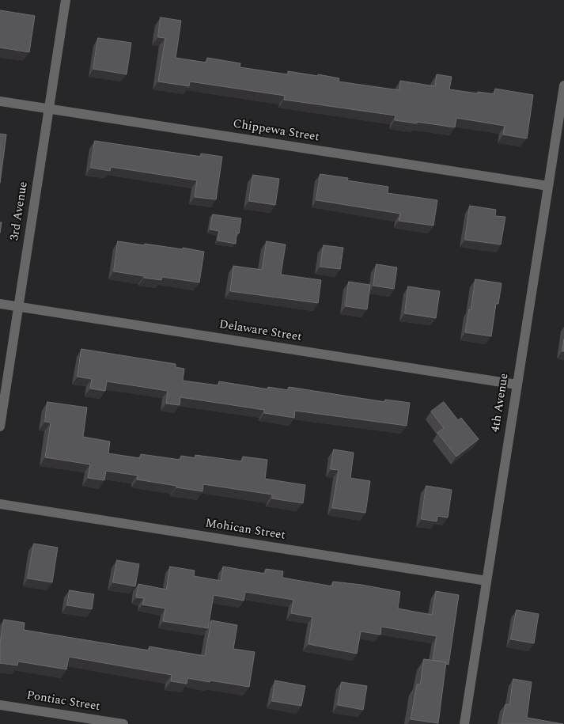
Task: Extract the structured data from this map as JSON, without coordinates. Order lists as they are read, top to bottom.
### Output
{
  "streets": {
    "street": [
      "Chippewa Street",
      "3rd Avenue",
      "Delaware Street",
      "4th Avenue",
      "Mohican Street",
      "Pontiac Street"
    ]
  },
  "crossings": [
    ["Chippewa Street", "3rd Avenue"],
    ["Chippewa Street", "4th Avenue"],
    ["3rd Avenue", "Delaware Street"],
    ["Delaware Street", "4th Avenue"],
    ["4th Avenue", "Mohican Street"]
  ]
}
